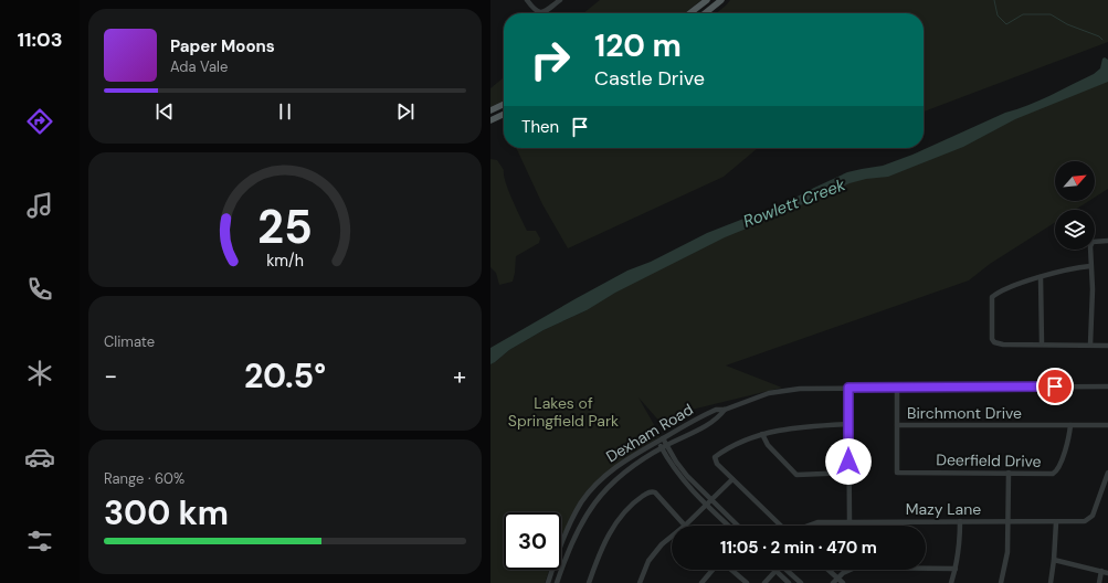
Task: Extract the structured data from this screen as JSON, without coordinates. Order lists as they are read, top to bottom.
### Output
{
  "streets": {
    "street": [
      "Birchmont Drive",
      "Dexham Road",
      "Deerfield Drive",
      "Mazy Lane"
    ]
  },
  "crossings": [
    ["Birchmont Drive", "Deerfield Drive"]
  ],
  "water": ["Rowlett Creek"],
  "parks": ["Lakes of Springfield Park"],
  "north": "top right",
  "page": {
    "tabs": "11:03",
    "turn": ["120 m", "Castle Drive"],
    "song": ["Paper Moons", "Ada Vale"],
    "then": "Then",
    "tile": [
      "Climate",
      ["Range · 60%", "300 km"]
    ],
    "heat": ["−", "20.5°", "+"],
    "limit": "30",
    "trip": "11:05 · 2 min · 470 m",
    "gauge": ["25", "km/h"]
  }
}
